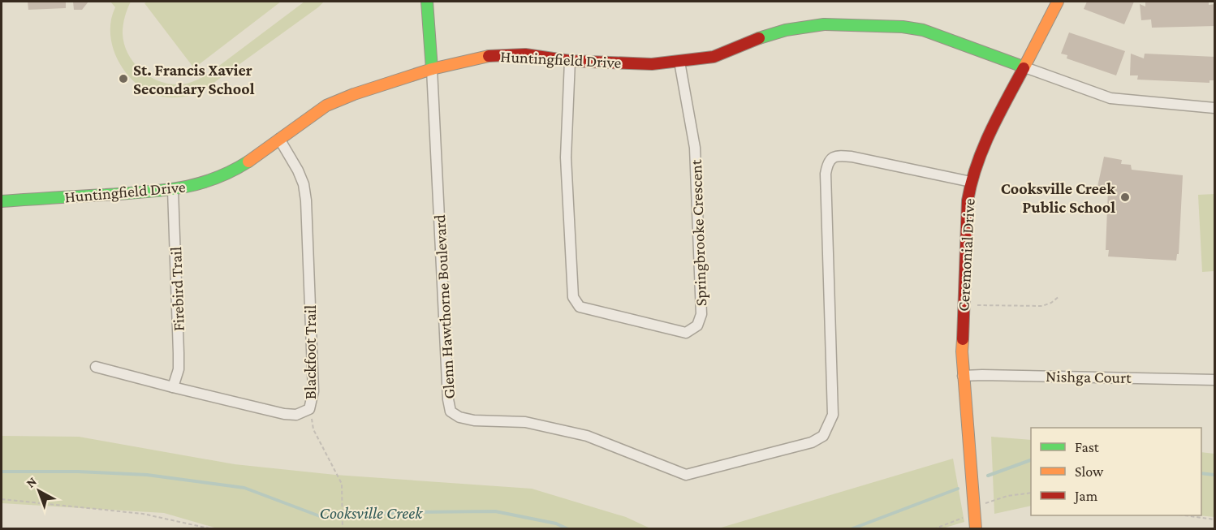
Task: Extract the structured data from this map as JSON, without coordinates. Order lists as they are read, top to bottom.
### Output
{
  "streets": {
    "street": [
      "Huntingfield Drive",
      "Springbrooke Crescent",
      "Ceremonial Drive",
      "Firebird Trail",
      "Glenn Hawthorne Boulevard",
      "Blackfoot Trail",
      "Nishga Court"
    ]
  },
  "crossings": [
    ["Huntingfield Drive", "Springbrooke Crescent"],
    ["Huntingfield Drive", "Ceremonial Drive"],
    ["Huntingfield Drive", "Firebird Trail"],
    ["Huntingfield Drive", "Glenn Hawthorne Boulevard"],
    ["Huntingfield Drive", "Blackfoot Trail"],
    ["Ceremonial Drive", "Glenn Hawthorne Boulevard"],
    ["Ceremonial Drive", "Nishga Court"],
    ["Firebird Trail", "Blackfoot Trail"]
  ],
  "water": ["Cooksville Creek"],
  "places": ["St. Francis Xavier Secondary School", "Cooksville Creek Public School"],
  "legend": ["Fast", "Slow", "Jam"],
  "north": "top left"
}
